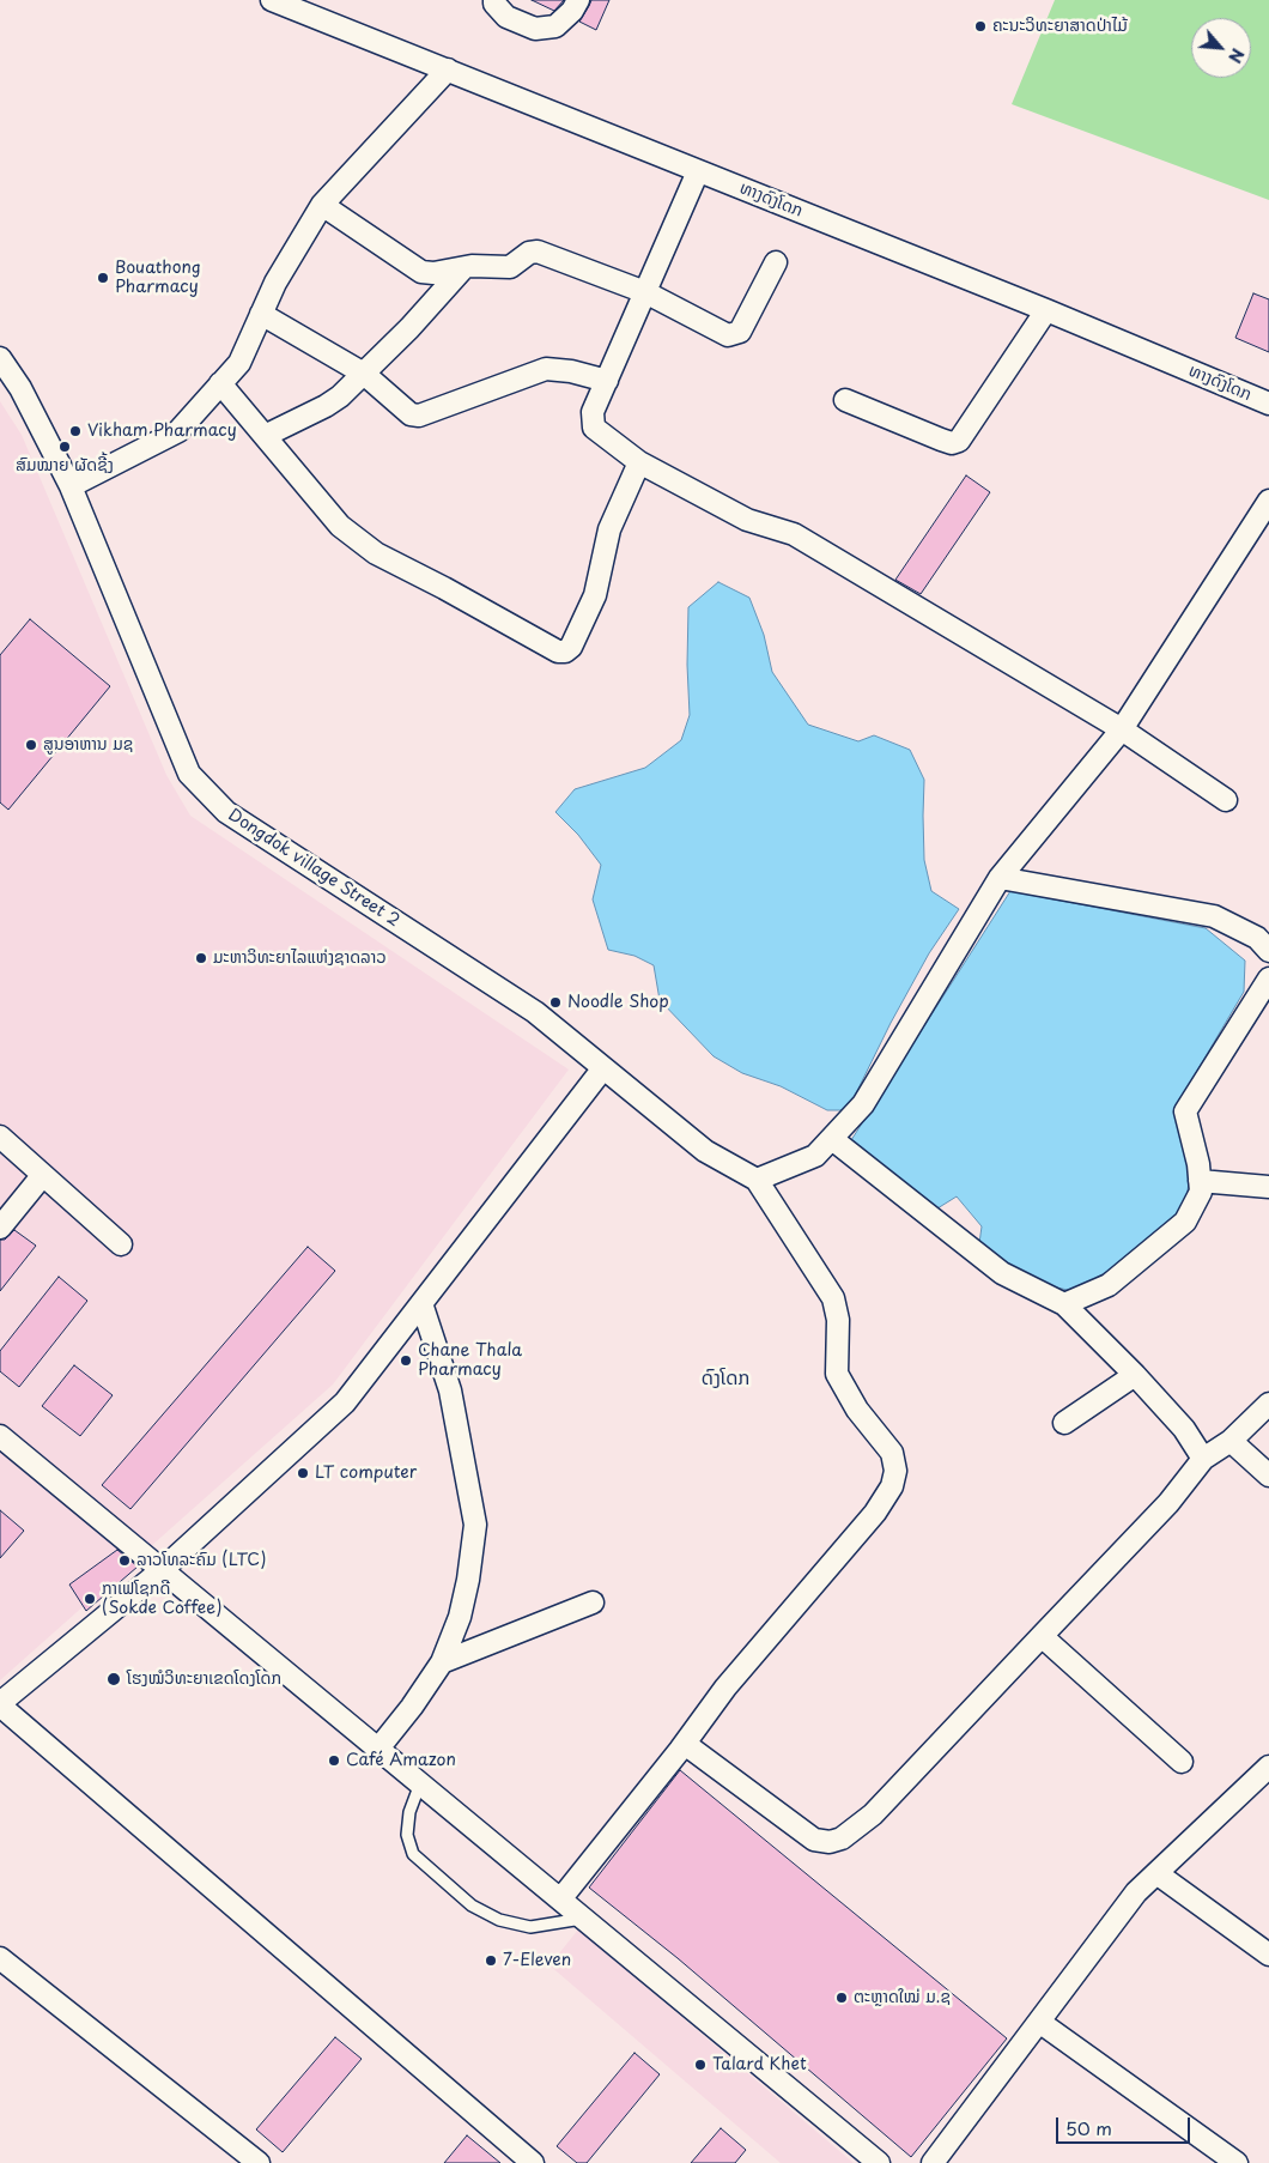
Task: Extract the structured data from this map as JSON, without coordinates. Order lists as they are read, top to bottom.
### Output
{
  "streets": {
    "street": ["ທາງດົງໂດກ", "Dongdok village Street 2"]
  },
  "districts": ["ດົງໂດກ"],
  "places": [
    "ຄະນະວິທະຍາສາດປ່າໄມ້",
    "Bouathong Pharmacy",
    "Vikham Pharmacy",
    "ສົມໝາຍ ຜັດຊີ້ງ",
    "ສູນອາຫານ ມຊ",
    "ມະຫາວິທະຍາໄລແຫ່ງຊາດລາວ",
    "Noodle Shop",
    "Chane Thala Pharmacy",
    "LT computer",
    "ລາວໂທລະຄົມ (LTC)",
    "ກາເຟໂຊກດີ (Sokde Coffee)",
    "ໂຮງໝໍວິທະຍາເຂດໂດງໂດກ",
    "Café Amazon",
    "7-Eleven",
    "ຕະຫຼາດໃໝ່ ມ.ຊ",
    "Talard Khet"
  ],
  "scale_bar": "50 m",
  "north": "bottom right"
}
